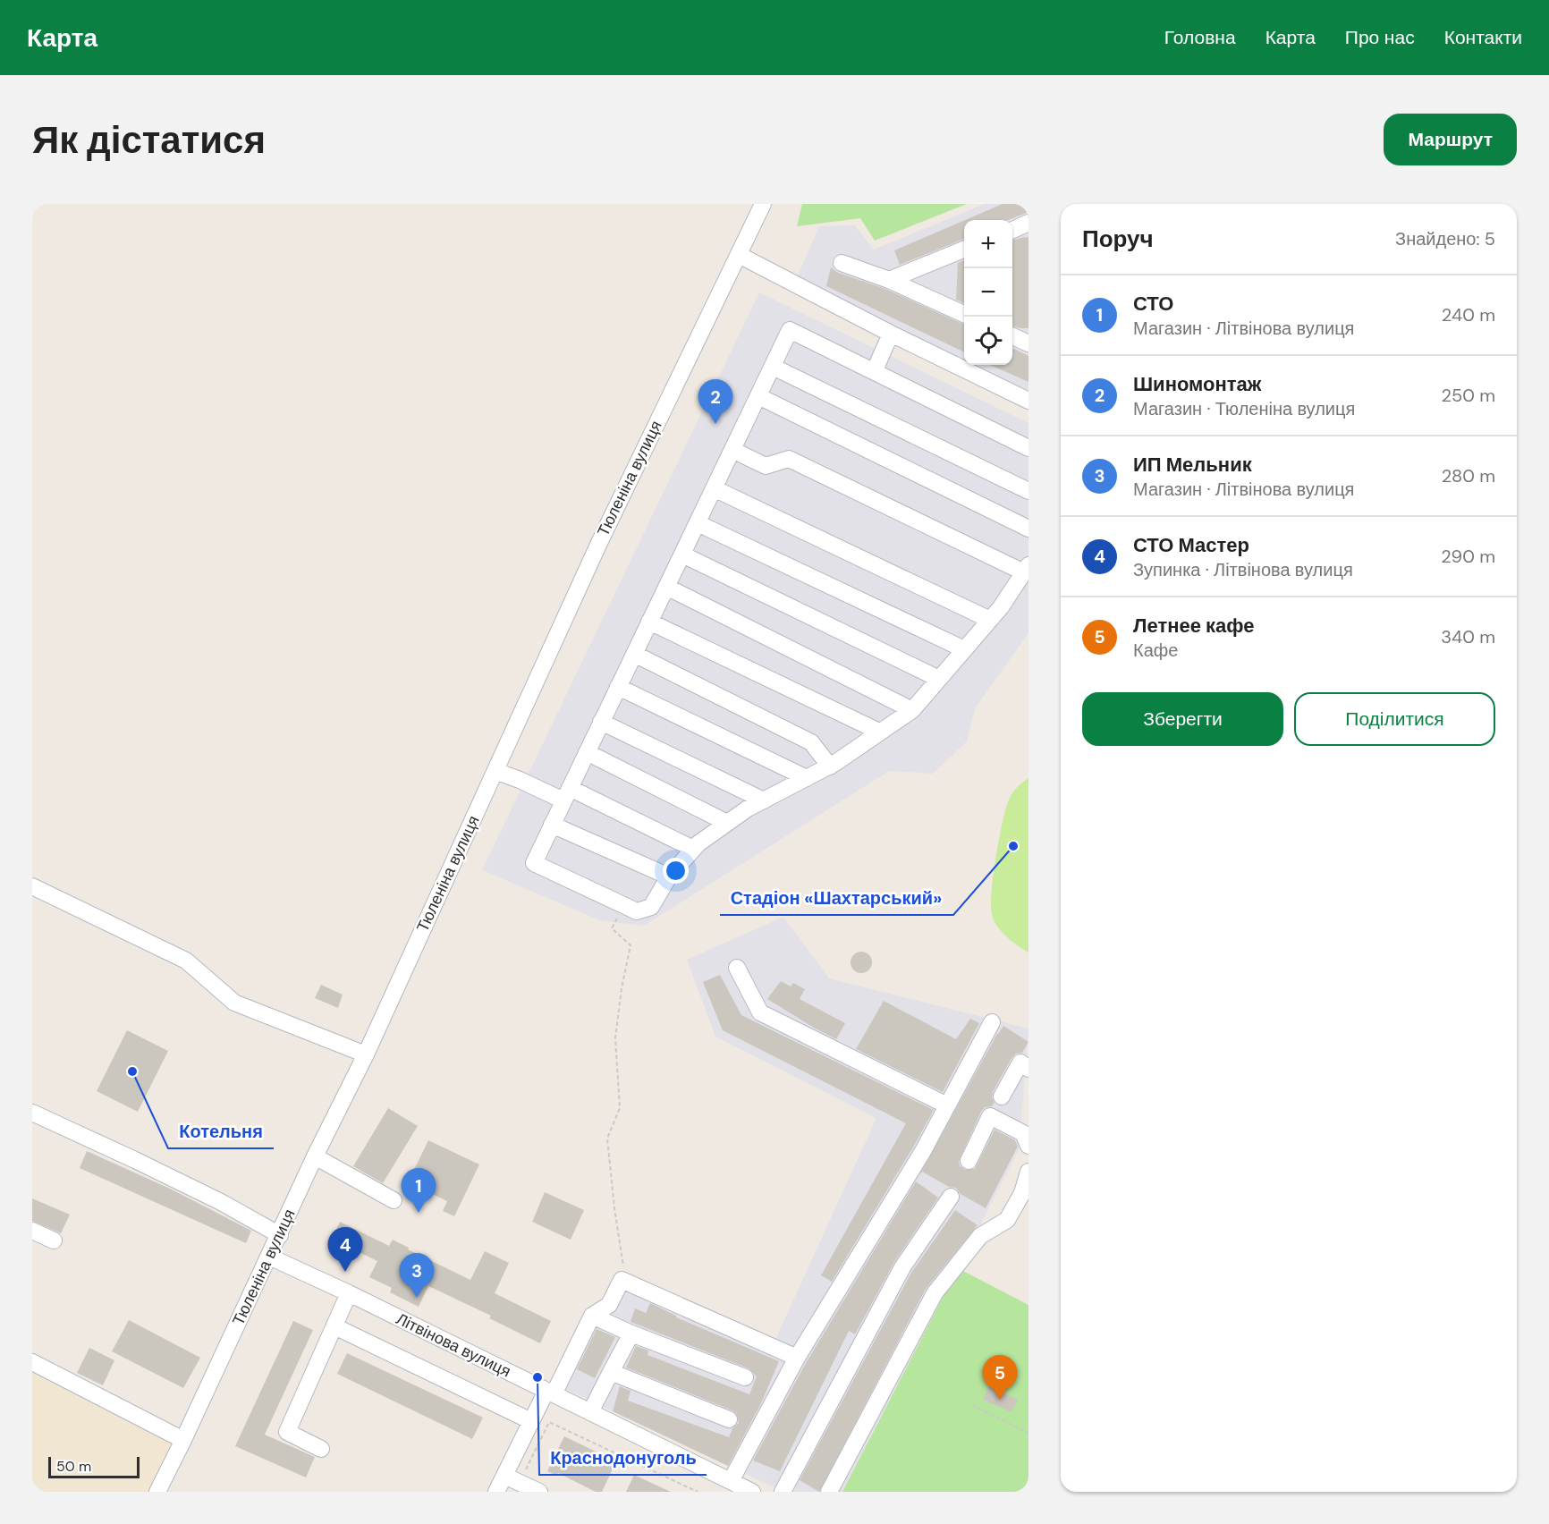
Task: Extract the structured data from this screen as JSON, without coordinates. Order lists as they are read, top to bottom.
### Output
{
  "streets": {
    "street": ["Тюленіна вулиця", "Літвінова вулиця"]
  },
  "crossings": [
    ["Тюленіна вулиця", "Літвінова вулиця"]
  ],
  "places": ["Стадіон «Шахтарський»", "Котельня", "Краснодонуголь"],
  "scale_bar": "50 m",
  "page": {
    "header": "Карта",
    "nav": [
      "Головна",
      "Карта",
      "Про нас",
      "Контакти"
    ],
    "buttons": [
      "Маршрут",
      ["Зберегти", "Поділитися"]
    ],
    "title": "Як дістатися",
    "heading": ["Поруч", "Знайдено: 5"],
    "map_buttons": ["+", "−"],
    "list": [
      {
        "mark": "1",
        "name": "СТО",
        "note": "Магазин · Літвінова вулиця",
        "value": "240 m"
      },
      {
        "mark": "2",
        "name": "Шиномонтаж",
        "note": "Магазин · Тюленіна вулиця",
        "value": "250 m"
      },
      {
        "mark": "3",
        "name": "ИП Мельник",
        "note": "Магазин · Літвінова вулиця",
        "value": "280 m"
      },
      {
        "mark": "4",
        "name": "СТО Мастер",
        "note": "Зупинка · Літвінова вулиця",
        "value": "290 m"
      },
      {
        "mark": "5",
        "name": "Летнее кафе",
        "note": "Кафе",
        "value": "340 m"
      }
    ],
    "pins": [
      "2",
      "1",
      "4",
      "3",
      "5"
    ],
    "scale": "50 m"
  }
}
